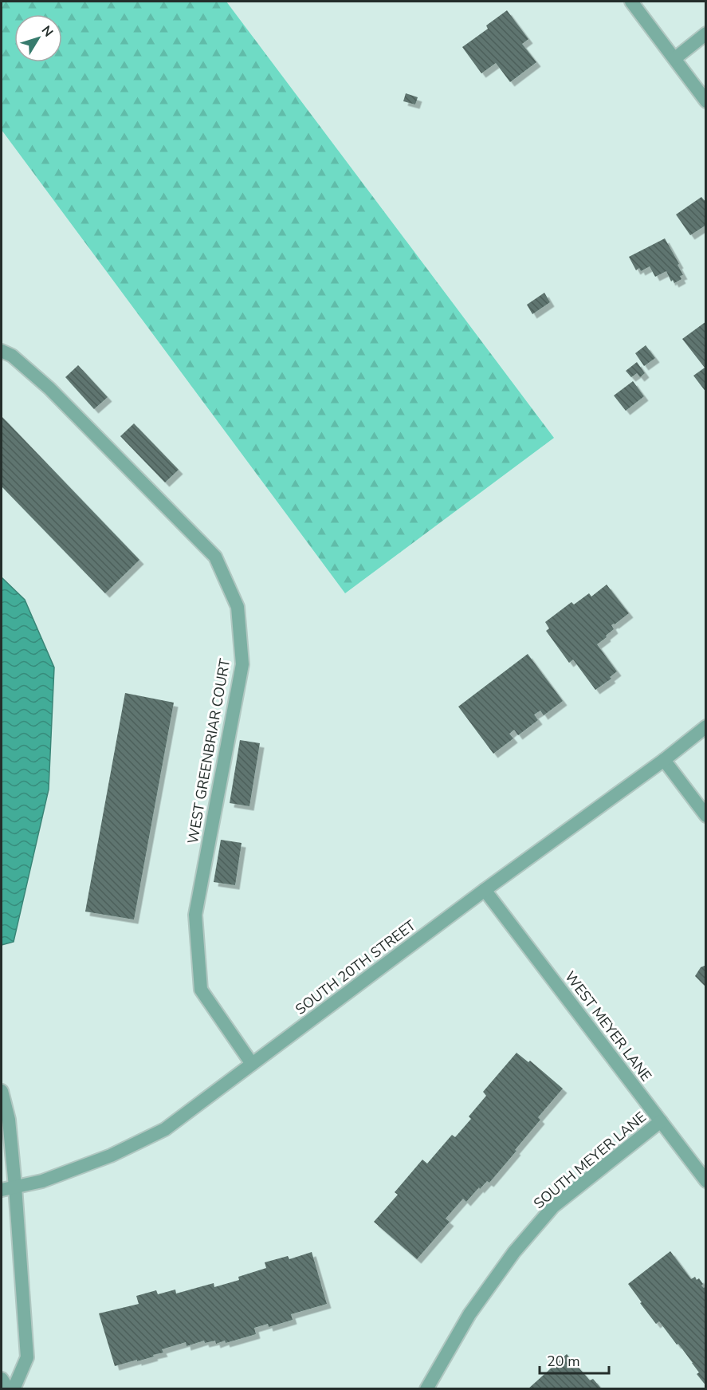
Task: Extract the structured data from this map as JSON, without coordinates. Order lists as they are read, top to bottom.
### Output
{
  "streets": {
    "street": [
      "WEST GREENBRIAR COURT",
      "SOUTH 20TH STREET",
      "WEST MEYER LANE",
      "SOUTH MEYER LANE"
    ]
  },
  "crossings": [
    ["WEST GREENBRIAR COURT", "SOUTH 20TH STREET"],
    ["SOUTH 20TH STREET", "WEST MEYER LANE"],
    ["WEST MEYER LANE", "SOUTH MEYER LANE"]
  ],
  "scale_bar": "20 m",
  "north": "top right"
}
